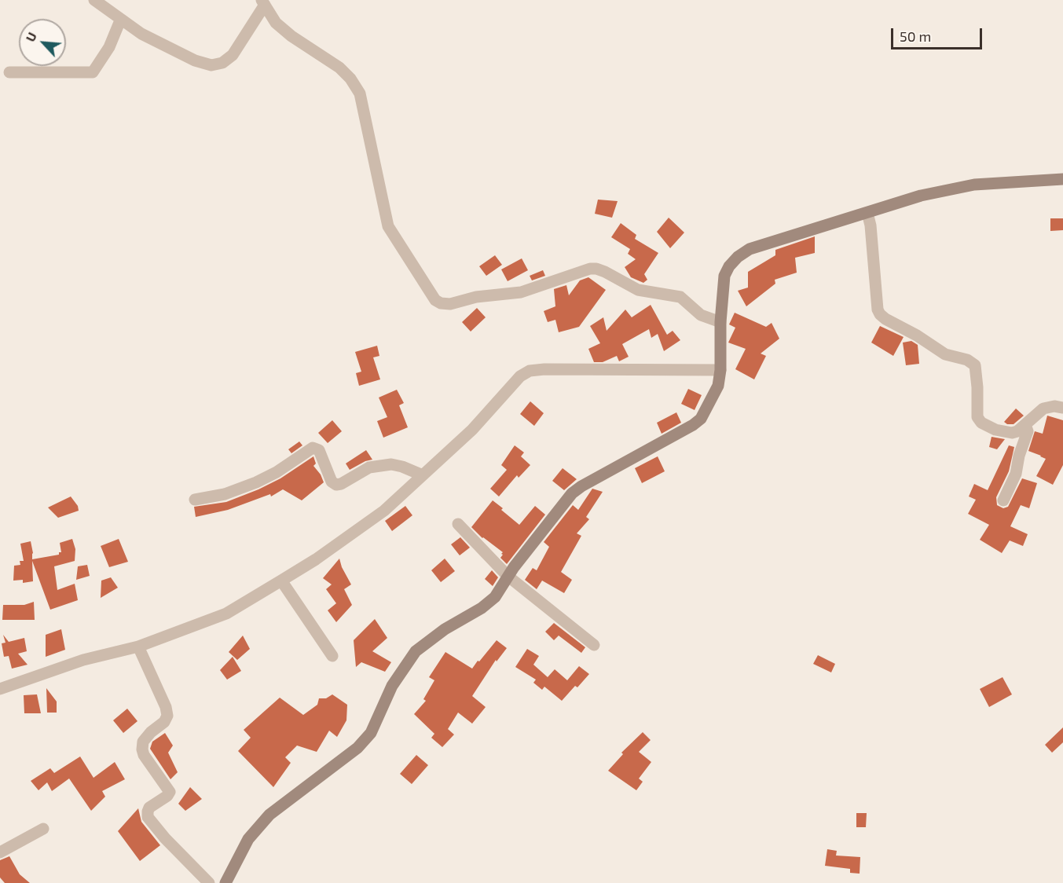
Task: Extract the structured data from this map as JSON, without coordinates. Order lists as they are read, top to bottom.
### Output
{
  "scale_bar": "50 m",
  "north": "top left"
}
